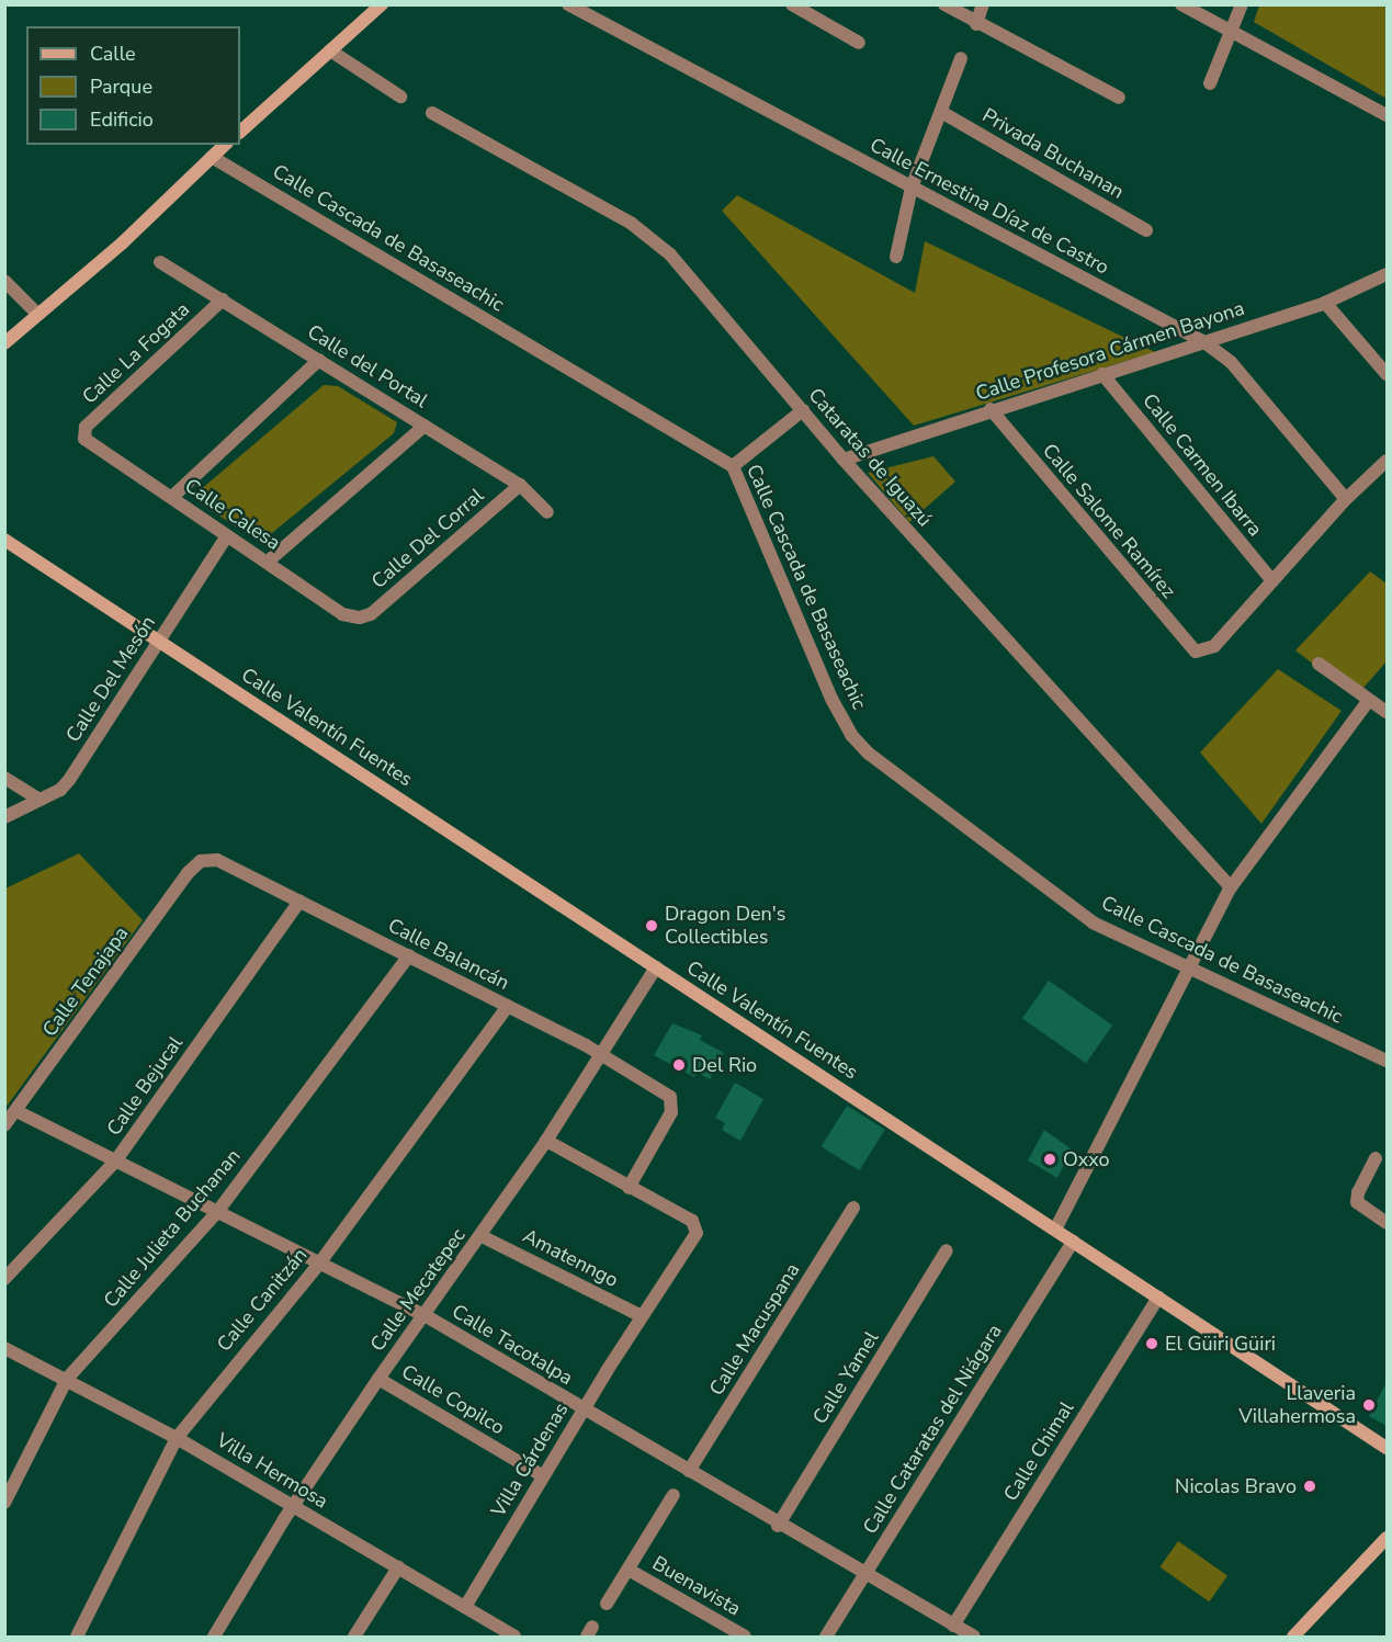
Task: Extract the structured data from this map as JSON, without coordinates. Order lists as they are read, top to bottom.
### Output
{
  "streets": {
    "street": [
      "Privada Buchanan",
      "Calle Ernestina Díaz de Castro",
      "Calle Cascada de Basaseachic",
      "Calle Profesora Cármen Bayona",
      "Calle La Fogata",
      "Calle del Portal",
      "Cataratas de Iguazú",
      "Calle Carmen Ibarra",
      "Calle Calesa",
      "Calle Salome Ramírez",
      "Calle Del Corral",
      "Calle Del Mesón",
      "Calle Valentín Fuentes",
      "Calle Balancán",
      "Calle Tenajapa",
      "Calle Bejucal",
      "Calle Julieta Buchanan",
      "Amatenngo",
      "Calle Mecatepec",
      "Calle Canitzán",
      "Calle Macuspana",
      "Calle Tacotalpa",
      "Calle Yamel",
      "Calle Copilco",
      "Calle Cataratas del Niágara",
      "Calle Chimal",
      "Villa Cárdenas",
      "Villa Hermosa",
      "Buenavista"
    ]
  },
  "crossings": [
    ["Calle Ernestina Díaz de Castro", "Calle Profesora Cármen Bayona"],
    ["Calle Profesora Cármen Bayona", "Cataratas de Iguazú"],
    ["Calle Profesora Cármen Bayona", "Calle Carmen Ibarra"],
    ["Calle Profesora Cármen Bayona", "Calle Salome Ramírez"],
    ["Calle La Fogata", "Calle del Portal"],
    ["Calle La Fogata", "Calle Calesa"],
    ["Calle del Portal", "Calle Del Corral"],
    ["Calle Carmen Ibarra", "Calle Salome Ramírez"],
    ["Calle Calesa", "Calle Del Corral"],
    ["Calle Calesa", "Calle Del Mesón"],
    ["Calle Del Mesón", "Calle Valentín Fuentes"],
    ["Calle Valentín Fuentes", "Calle Mecatepec"],
    ["Calle Valentín Fuentes", "Calle Cataratas del Niágara"],
    ["Calle Valentín Fuentes", "Calle Chimal"],
    ["Calle Balancán", "Calle Tenajapa"],
    ["Calle Balancán", "Calle Bejucal"],
    ["Calle Balancán", "Calle Julieta Buchanan"],
    ["Calle Balancán", "Calle Mecatepec"],
    ["Calle Balancán", "Calle Canitzán"],
    ["Calle Balancán", "Villa Cárdenas"],
    ["Calle Tenajapa", "Calle Tacotalpa"],
    ["Calle Bejucal", "Calle Tacotalpa"],
    ["Calle Julieta Buchanan", "Calle Tacotalpa"],
    ["Calle Julieta Buchanan", "Villa Hermosa"],
    ["Amatenngo", "Calle Mecatepec"],
    ["Amatenngo", "Villa Cárdenas"],
    ["Calle Mecatepec", "Calle Tacotalpa"],
    ["Calle Mecatepec", "Calle Copilco"],
    ["Calle Mecatepec", "Villa Hermosa"],
    ["Calle Canitzán", "Calle Tacotalpa"],
    ["Calle Canitzán", "Villa Hermosa"],
    ["Calle Macuspana", "Calle Tacotalpa"],
    ["Calle Tacotalpa", "Calle Yamel"],
    ["Calle Tacotalpa", "Calle Cataratas del Niágara"],
    ["Calle Tacotalpa", "Calle Chimal"],
    ["Calle Tacotalpa", "Villa Cárdenas"],
    ["Calle Copilco", "Villa Cárdenas"],
    ["Villa Cárdenas", "Villa Hermosa"]
  ],
  "places": [
    "Dragon Den's Collectibles",
    "Del Rio",
    "Oxxo",
    "El Güiri Güiri",
    "Llaveria Villahermosa",
    "Nicolas Bravo"
  ],
  "legend": ["Calle", "Parque", "Edificio"]
}
